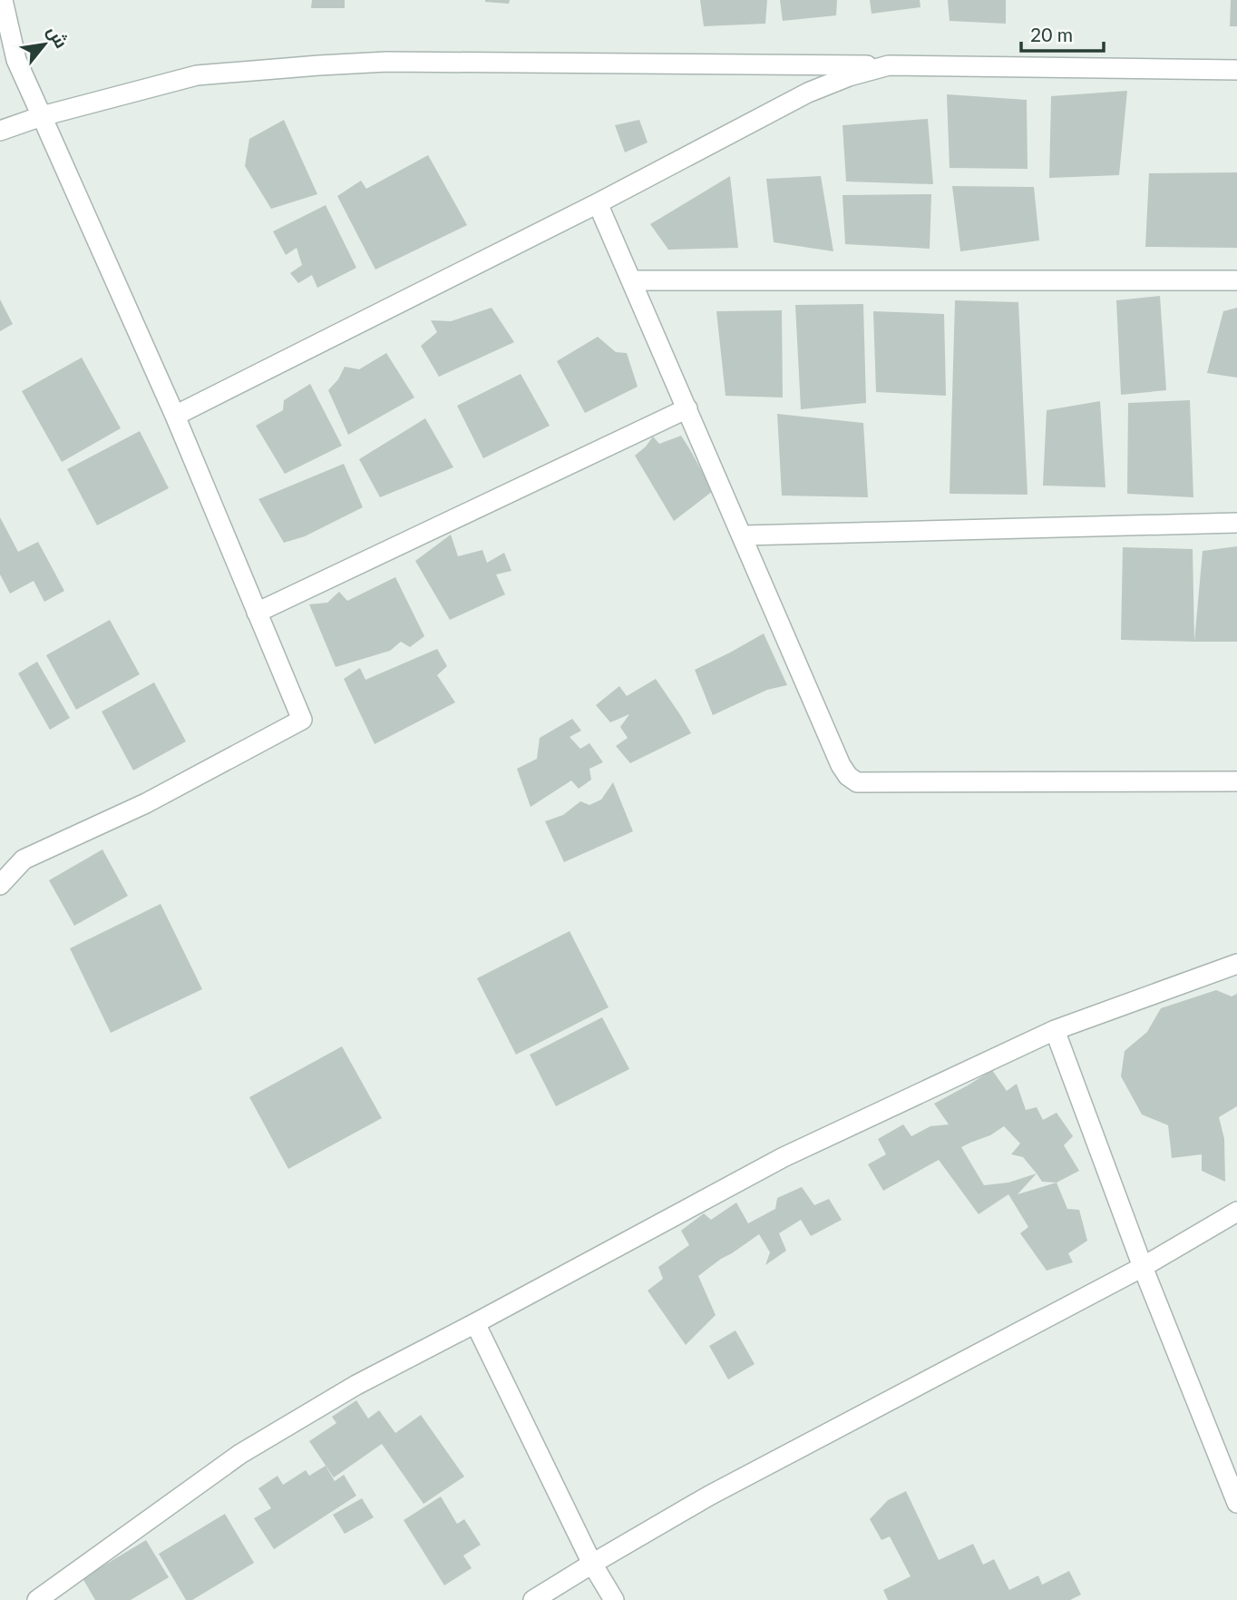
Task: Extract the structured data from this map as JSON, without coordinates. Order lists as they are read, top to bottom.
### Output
{
  "scale_bar": "20 m",
  "north": "top right"
}
